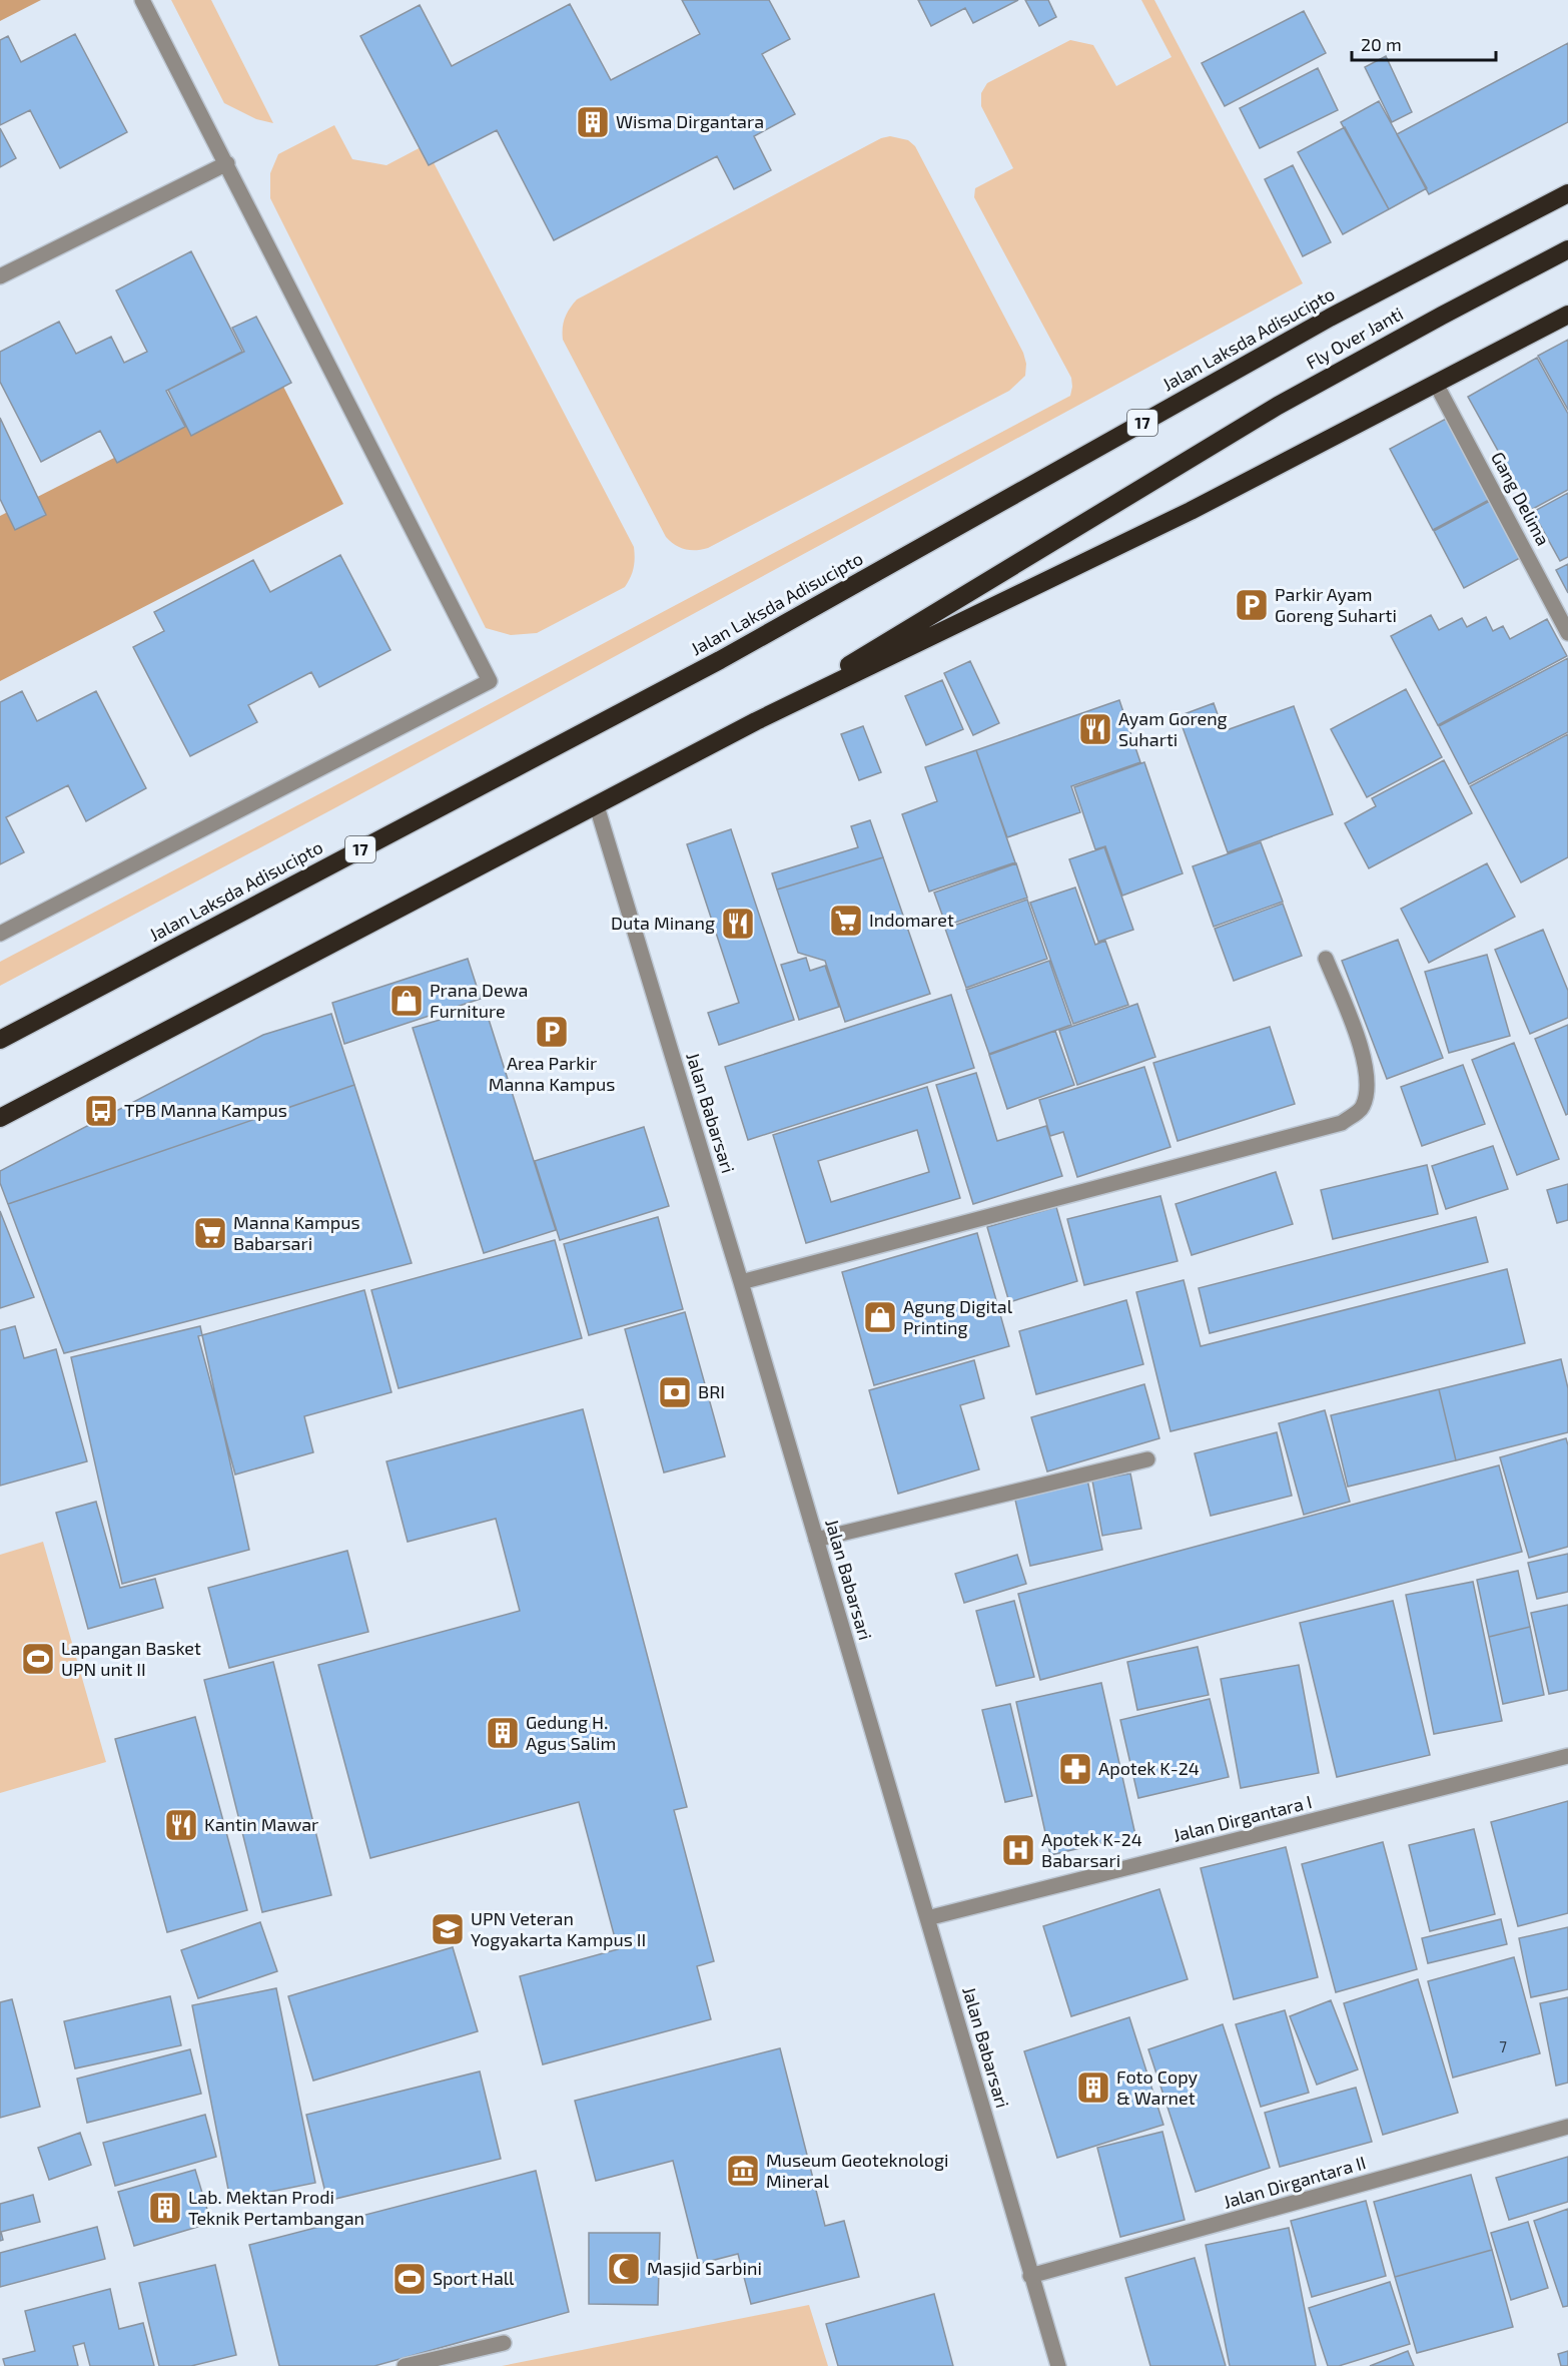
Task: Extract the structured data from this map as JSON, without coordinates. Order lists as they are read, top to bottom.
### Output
{
  "streets": {
    "highway": ["Fly Over Janti", "Jalan Laksda Adisucipto", "17"],
    "street": [
      "Gang Delima",
      "Jalan Babarsari",
      "Jalan Dirgantara I",
      "Jalan Dirgantara II"
    ]
  },
  "crossings": [
    ["Jalan Babarsari", "Jalan Dirgantara I"],
    ["Jalan Babarsari", "Jalan Dirgantara II"]
  ],
  "places": {
    "building": [
      "Wisma Dirgantara",
      "Gedung H. Agus Salim",
      "Foto Copy & Warnet",
      "Lab. Mektan Prodi Teknik Pertambangan"
    ],
    "parking": ["Parkir Ayam Goreng Suharti", "Area Parkir Manna Kampus"],
    "restaurant": ["Ayam Goreng Suharti", "Duta Minang", "Kantin Mawar"],
    "supermarket": ["Indomaret", "Manna Kampus Babarsari"],
    "shop": ["Prana Dewa Furniture", "Agung Digital Printing"],
    "bus stop": ["TPB Manna Kampus"],
    "bank": ["BRI"],
    "sports": ["Lapangan Basket UPN unit II", "Sport Hall"],
    "pharmacy": ["Apotek K-24"],
    "hospital": ["Apotek K-24 Babarsari"],
    "school or university": ["UPN Veteran Yogyakarta Kampus II"],
    "museum": ["Museum Geoteknologi Mineral"],
    "mosque": ["Masjid Sarbini"]
  },
  "house_numbers": ["7"],
  "scale_bar": "20 m"
}
